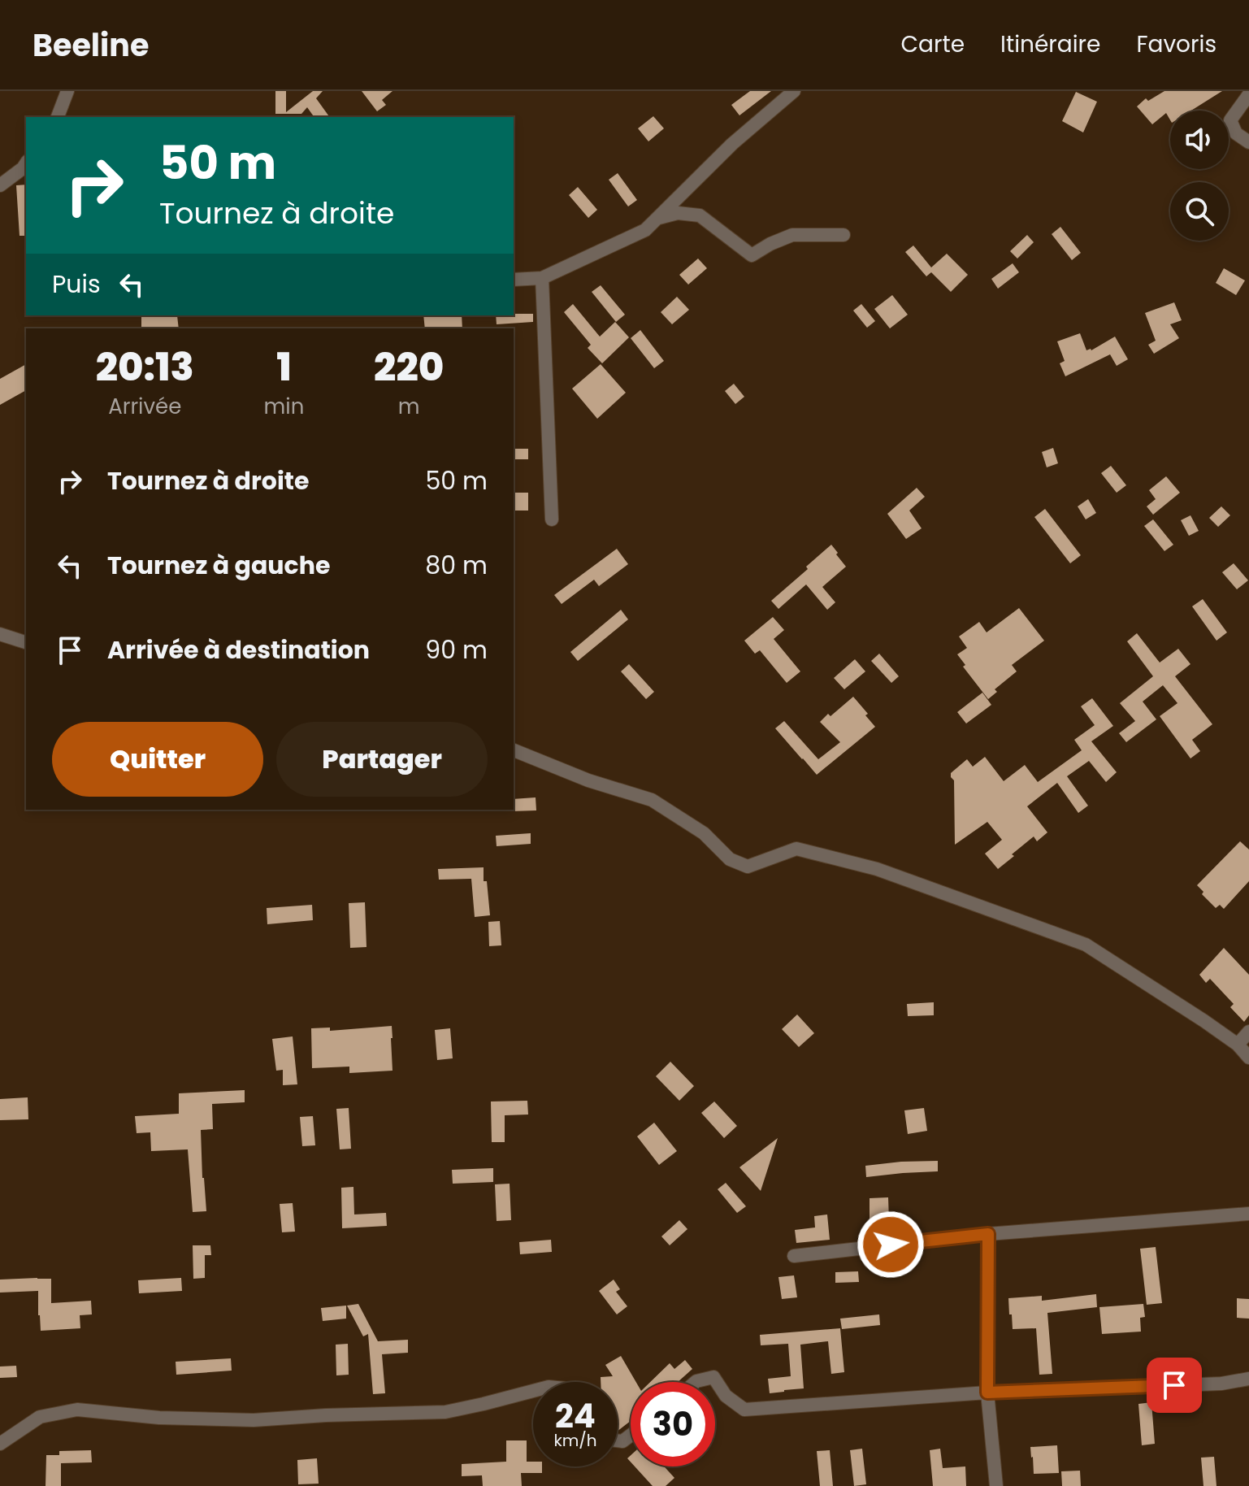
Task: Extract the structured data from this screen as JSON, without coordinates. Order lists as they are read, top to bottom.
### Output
{
  "page": {
    "header": "Beeline",
    "nav": ["Carte", "Itinéraire", "Favoris"],
    "turn": ["50 m", "Tournez à droite"],
    "then": "Puis",
    "eta": [
      "20:13",
      "Arrivée",
      "1",
      "min",
      "220",
      "m"
    ],
    "list": [
      {
        "name": "Tournez à droite",
        "value": "50 m"
      },
      {
        "name": "Tournez à gauche",
        "value": "80 m"
      },
      {
        "name": "Arrivée à destination",
        "value": "90 m"
      }
    ],
    "buttons": ["Quitter", "Partager"],
    "speed": "24 km/h",
    "limit": "30"
  }
}
